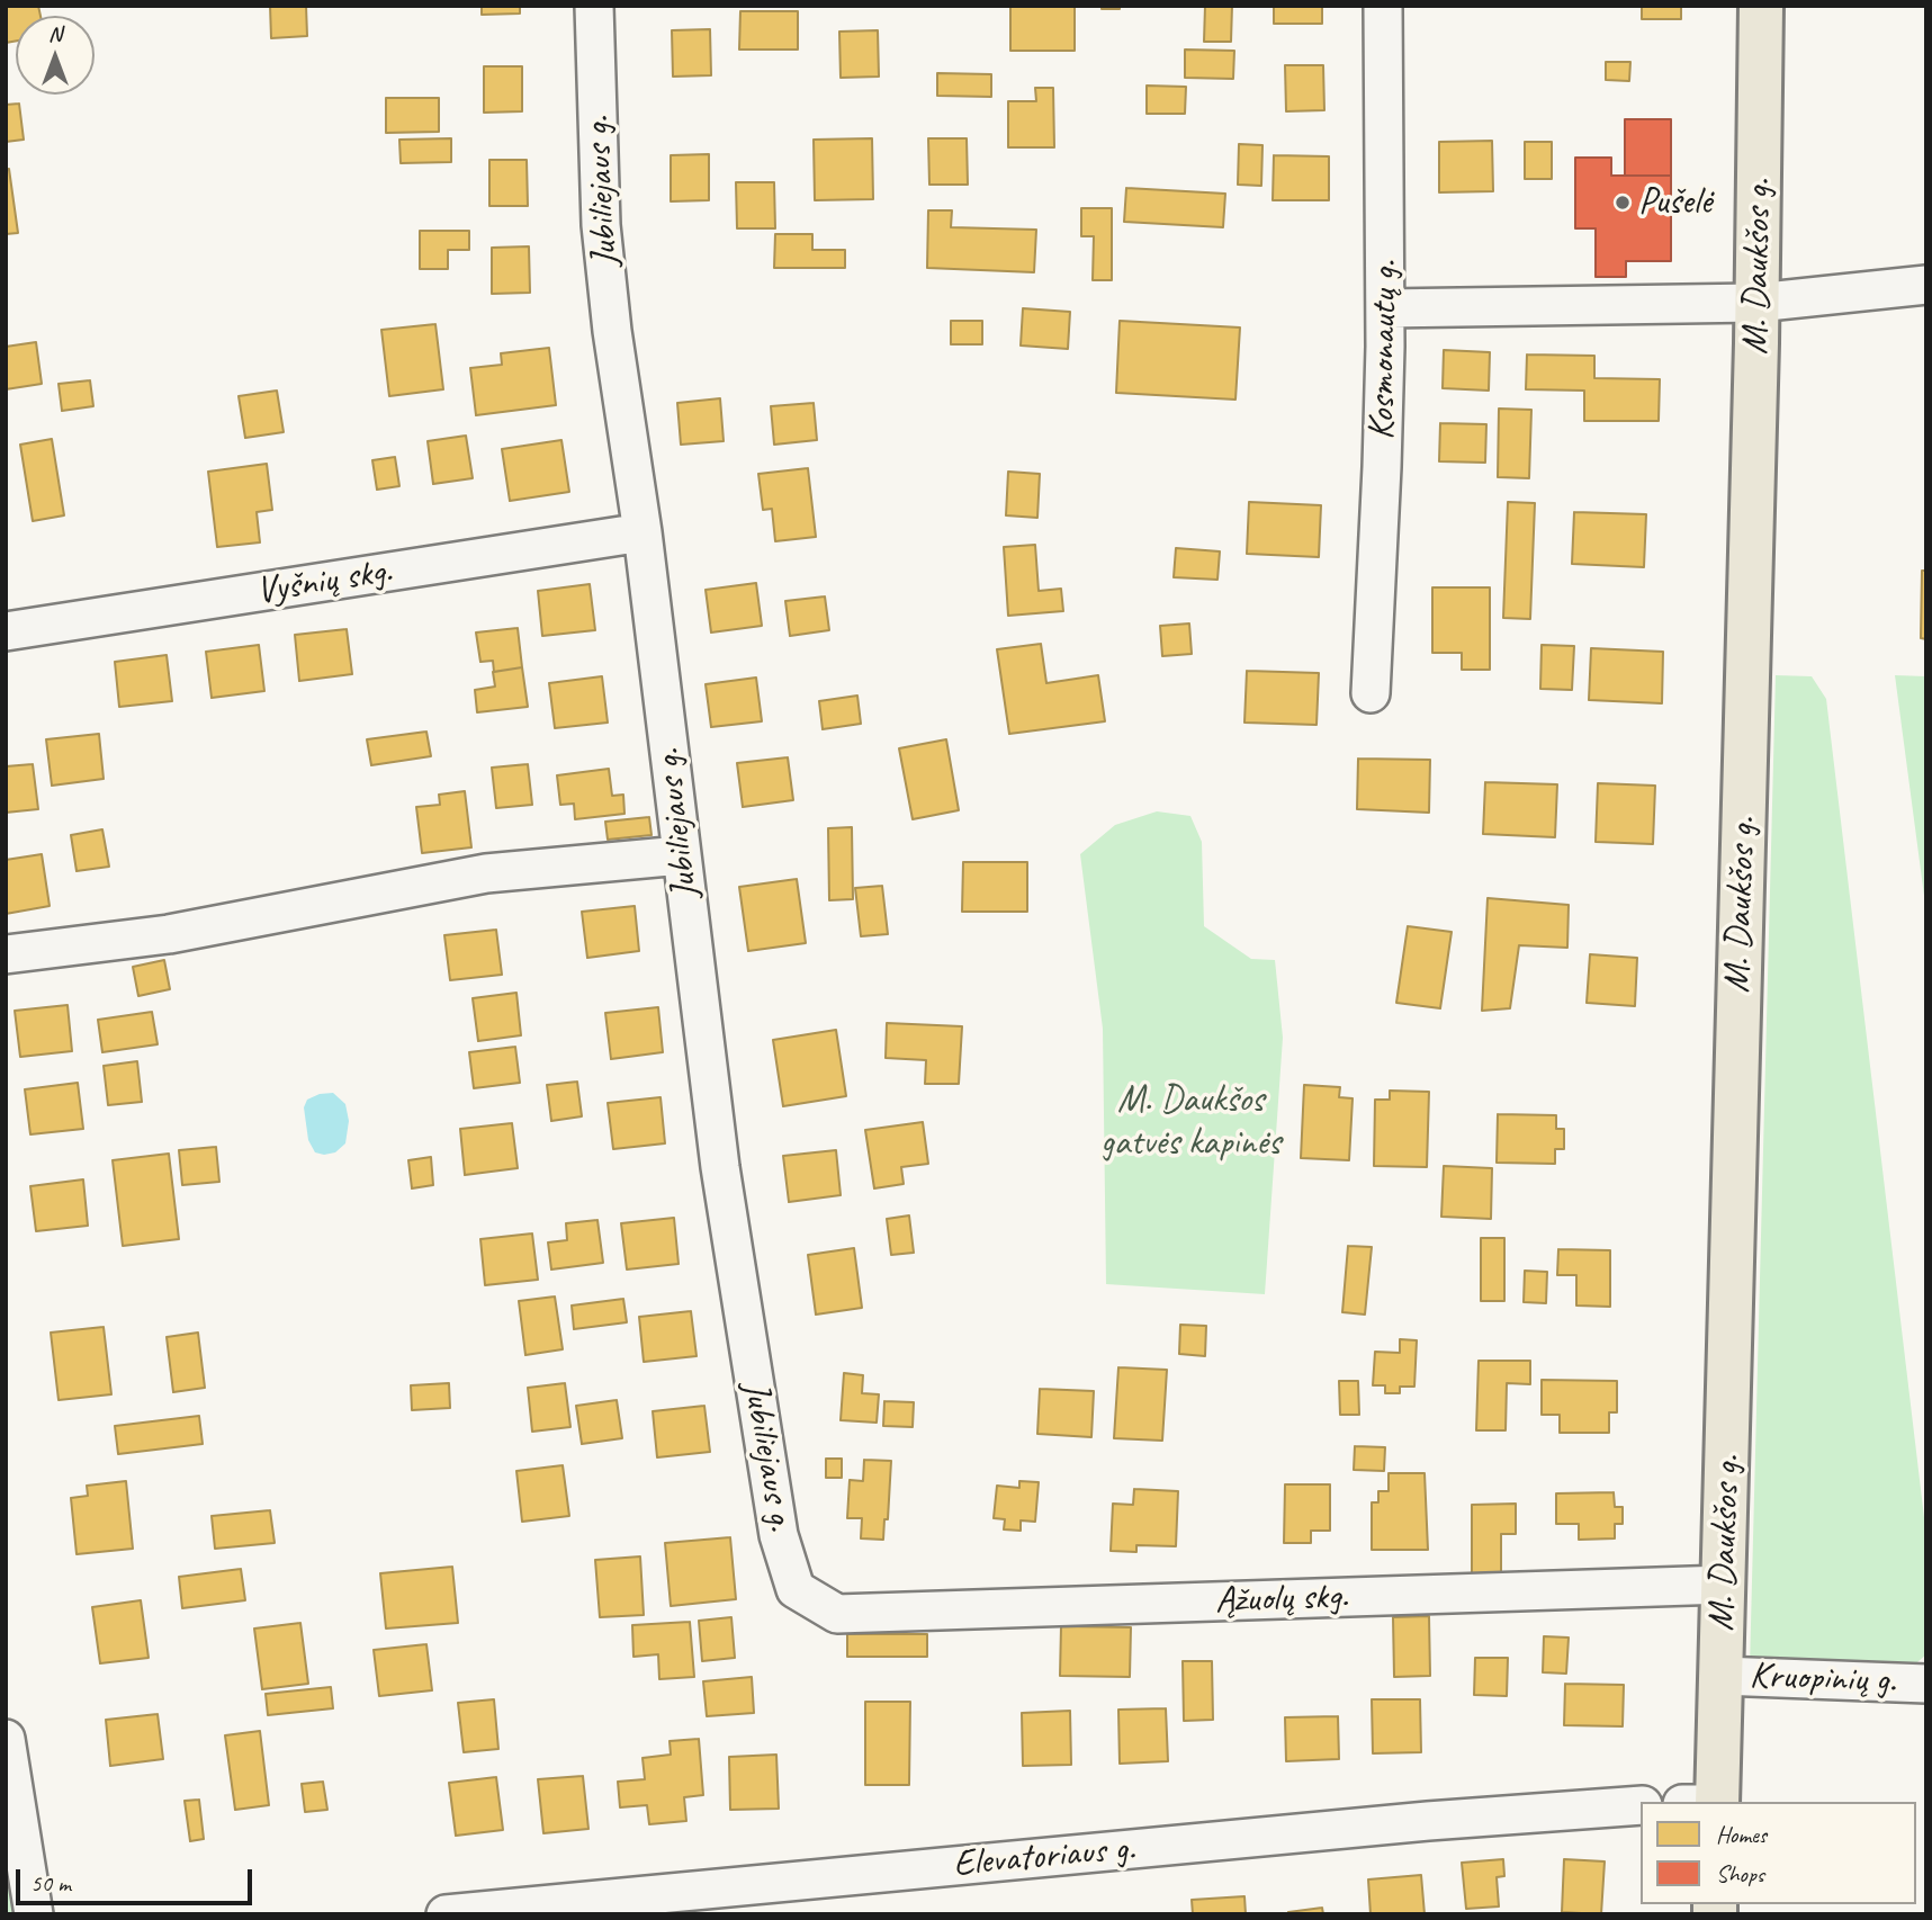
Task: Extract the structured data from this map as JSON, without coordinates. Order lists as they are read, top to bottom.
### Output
{
  "streets": {
    "main road": ["M. Daukšos g."],
    "street": [
      "Jubiliejaus g.",
      "Kosmonautų g.",
      "Vyšnių skg.",
      "Ąžuolų skg.",
      "Kruopinių g.",
      "Elevatoriaus g."
    ]
  },
  "crossings": [
    ["Jubiliejaus g.", "Vyšnių skg."],
    ["Jubiliejaus g.", "Ąžuolų skg."],
    ["M. Daukšos g.", "Ąžuolų skg."],
    ["M. Daukšos g.", "Kruopinių g."]
  ],
  "parks": ["M. Daukšos gatvės kapinės"],
  "places": ["Pušelė"],
  "legend": ["Homes", "Shops"],
  "scale_bar": "50 m",
  "north": "top"
}
